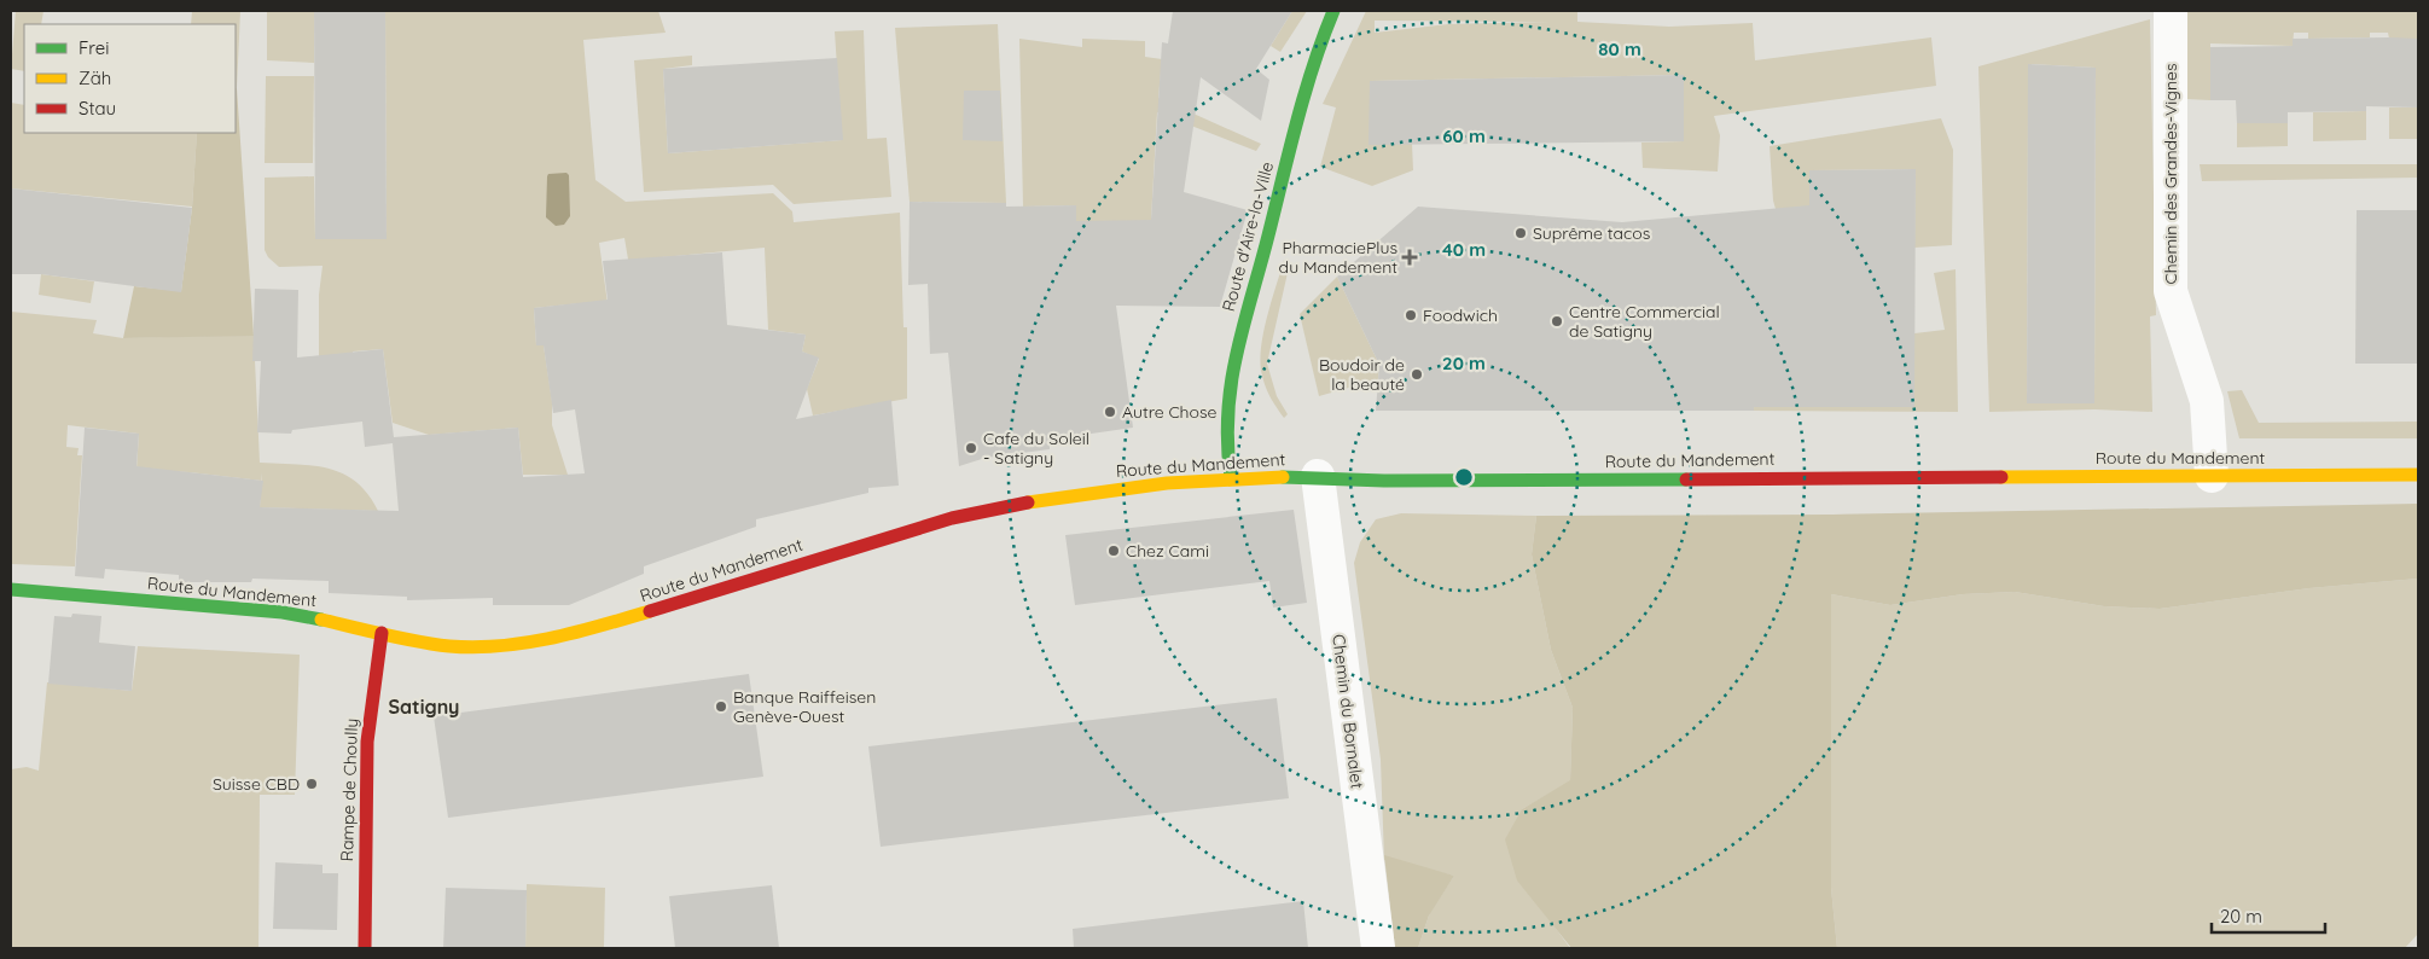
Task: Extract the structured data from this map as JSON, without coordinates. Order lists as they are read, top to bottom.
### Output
{
  "streets": {
    "street": [
      "Chemin des Grandes-Vignes",
      "Route d'Aire-la-Ville",
      "Route du Mandement",
      "Chemin du Bornalet",
      "Rampe de Choully"
    ]
  },
  "crossings": [
    ["Chemin des Grandes-Vignes", "Route du Mandement"],
    ["Route d'Aire-la-Ville", "Route du Mandement"],
    ["Route du Mandement", "Chemin du Bornalet"],
    ["Route du Mandement", "Rampe de Choully"]
  ],
  "districts": ["Satigny"],
  "places": {
    "other": [
      "Suprême tacos",
      "Foodwich",
      "Centre Commercial de Satigny",
      "Boudoir de la beauté",
      "Autre Chose",
      "Cafe du Soleil - Satigny",
      "Chez Cami",
      "Banque Raiffeisen Genève-Ouest",
      "Suisse CBD"
    ],
    "health": ["PharmaciePlus du Mandement"]
  },
  "legend": ["Frei", "Zäh", "Stau"],
  "scale_bar": "20 m",
  "rings": [
    "80 m",
    "60 m",
    "40 m",
    "20 m"
  ]
}
